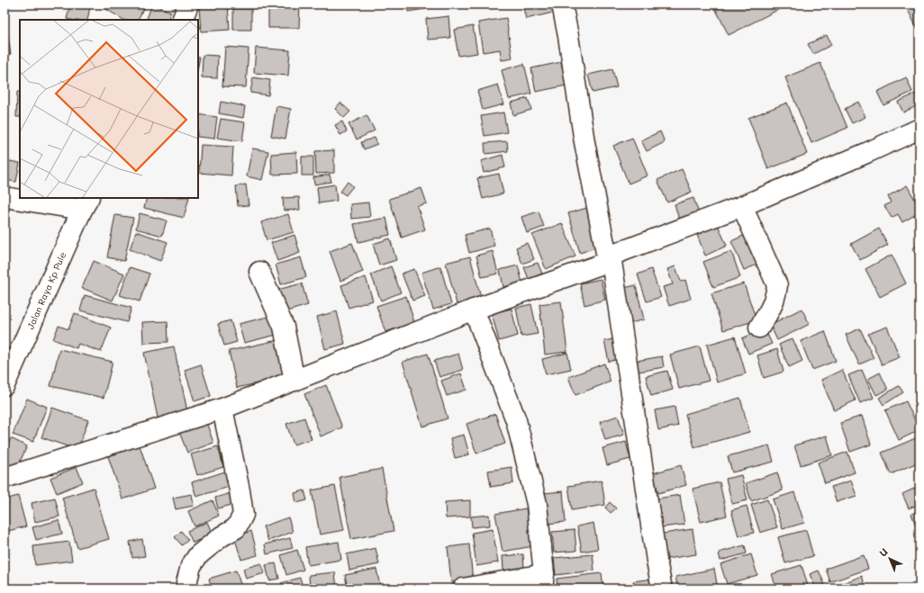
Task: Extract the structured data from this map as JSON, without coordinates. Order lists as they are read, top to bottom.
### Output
{
  "streets": {
    "street": ["Jalan Raya Kp Pule"]
  },
  "north": "top left"
}
